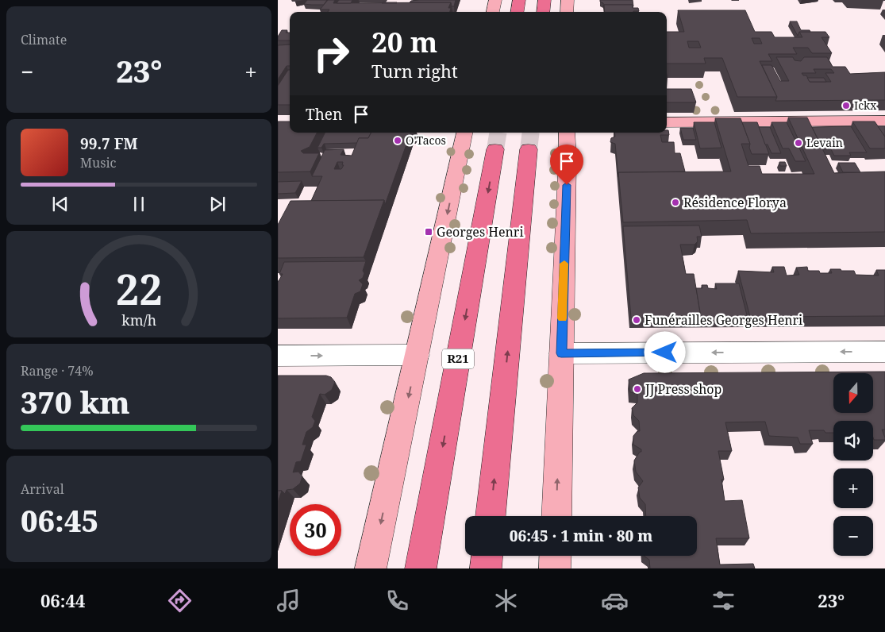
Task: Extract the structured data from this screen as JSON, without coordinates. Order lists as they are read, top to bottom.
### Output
{
  "streets": {
    "main road": ["R21"]
  },
  "places": {
    "other": [
      "Ickx",
      "O'Tacos",
      "Levain",
      "Résidence Florya",
      "Funérailles Georges Henri",
      "JJ Press shop"
    ],
    "transit": ["Georges Henri"]
  },
  "north": "bottom",
  "page": {
    "tile": [
      "Climate",
      ["Range · 74%", "370 km"],
      ["Arrival", "06:45"]
    ],
    "turn": ["20 m", "Turn right"],
    "heat": ["−", "23°", "+"],
    "then": "Then",
    "song": ["99.7 FM", "Music"],
    "map_buttons": ["+", "−"],
    "limit": "30",
    "trip": "06:45 · 1 min · 80 m",
    "tabs": ["06:44", "23°"],
    "gauge": ["22", "km/h"]
  }
}
